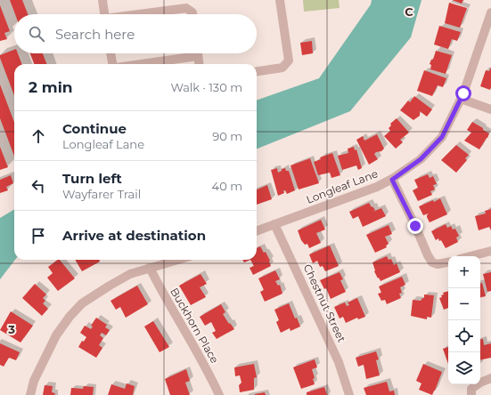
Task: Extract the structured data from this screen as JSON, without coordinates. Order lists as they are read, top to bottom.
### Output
{
  "streets": {
    "street": ["Longleaf Lane", "Chestnut Street", "Buckhorn Place"]
  },
  "crossings": [
    ["Longleaf Lane", "Chestnut Street"]
  ],
  "page": {
    "search": "Search here",
    "heading": ["2 min", "Walk · 130 m"],
    "list": [
      ["Continue", "Longleaf Lane", "90 m"],
      ["Turn left", "Wayfarer Trail", "40 m"],
      "Arrive at destination"
    ],
    "map_buttons": ["+", "−"]
  },
  "grid": {
    "columns": ["C"],
    "rows": ["3"]
  }
}
